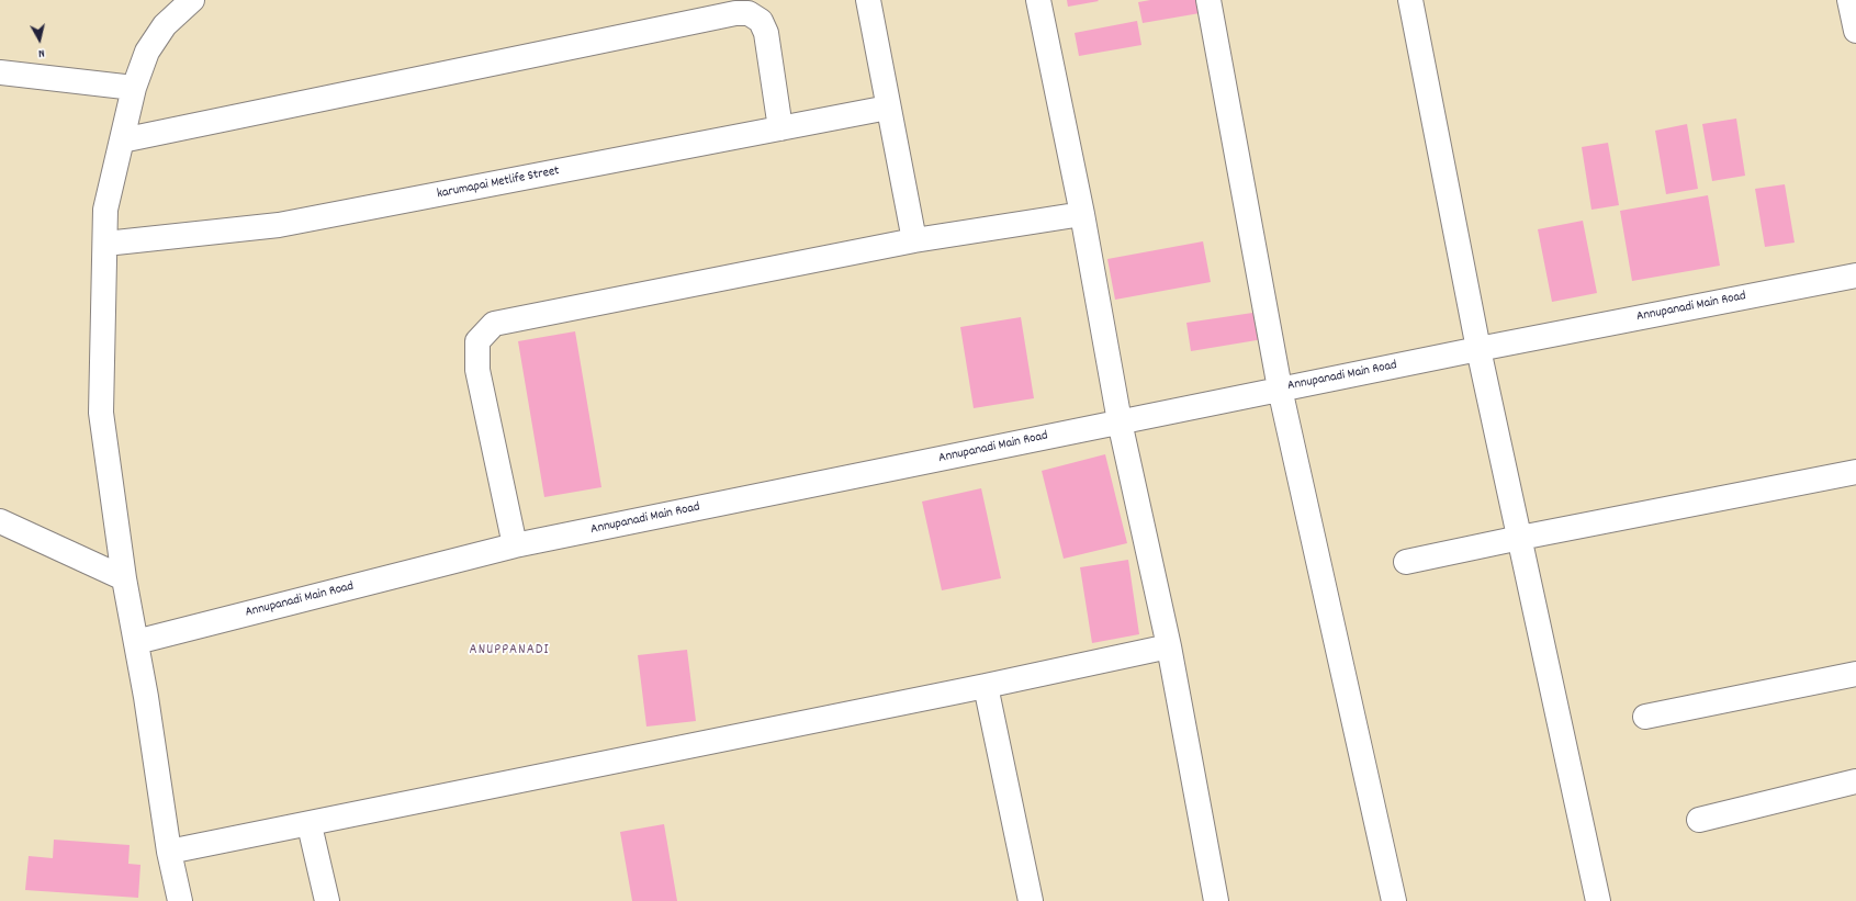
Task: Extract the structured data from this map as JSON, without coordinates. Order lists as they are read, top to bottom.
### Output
{
  "streets": {
    "street": ["karumapai Metlife Street", "Annupanadi Main Road"]
  },
  "districts": ["ANUPPANADI"],
  "north": "bottom"
}
